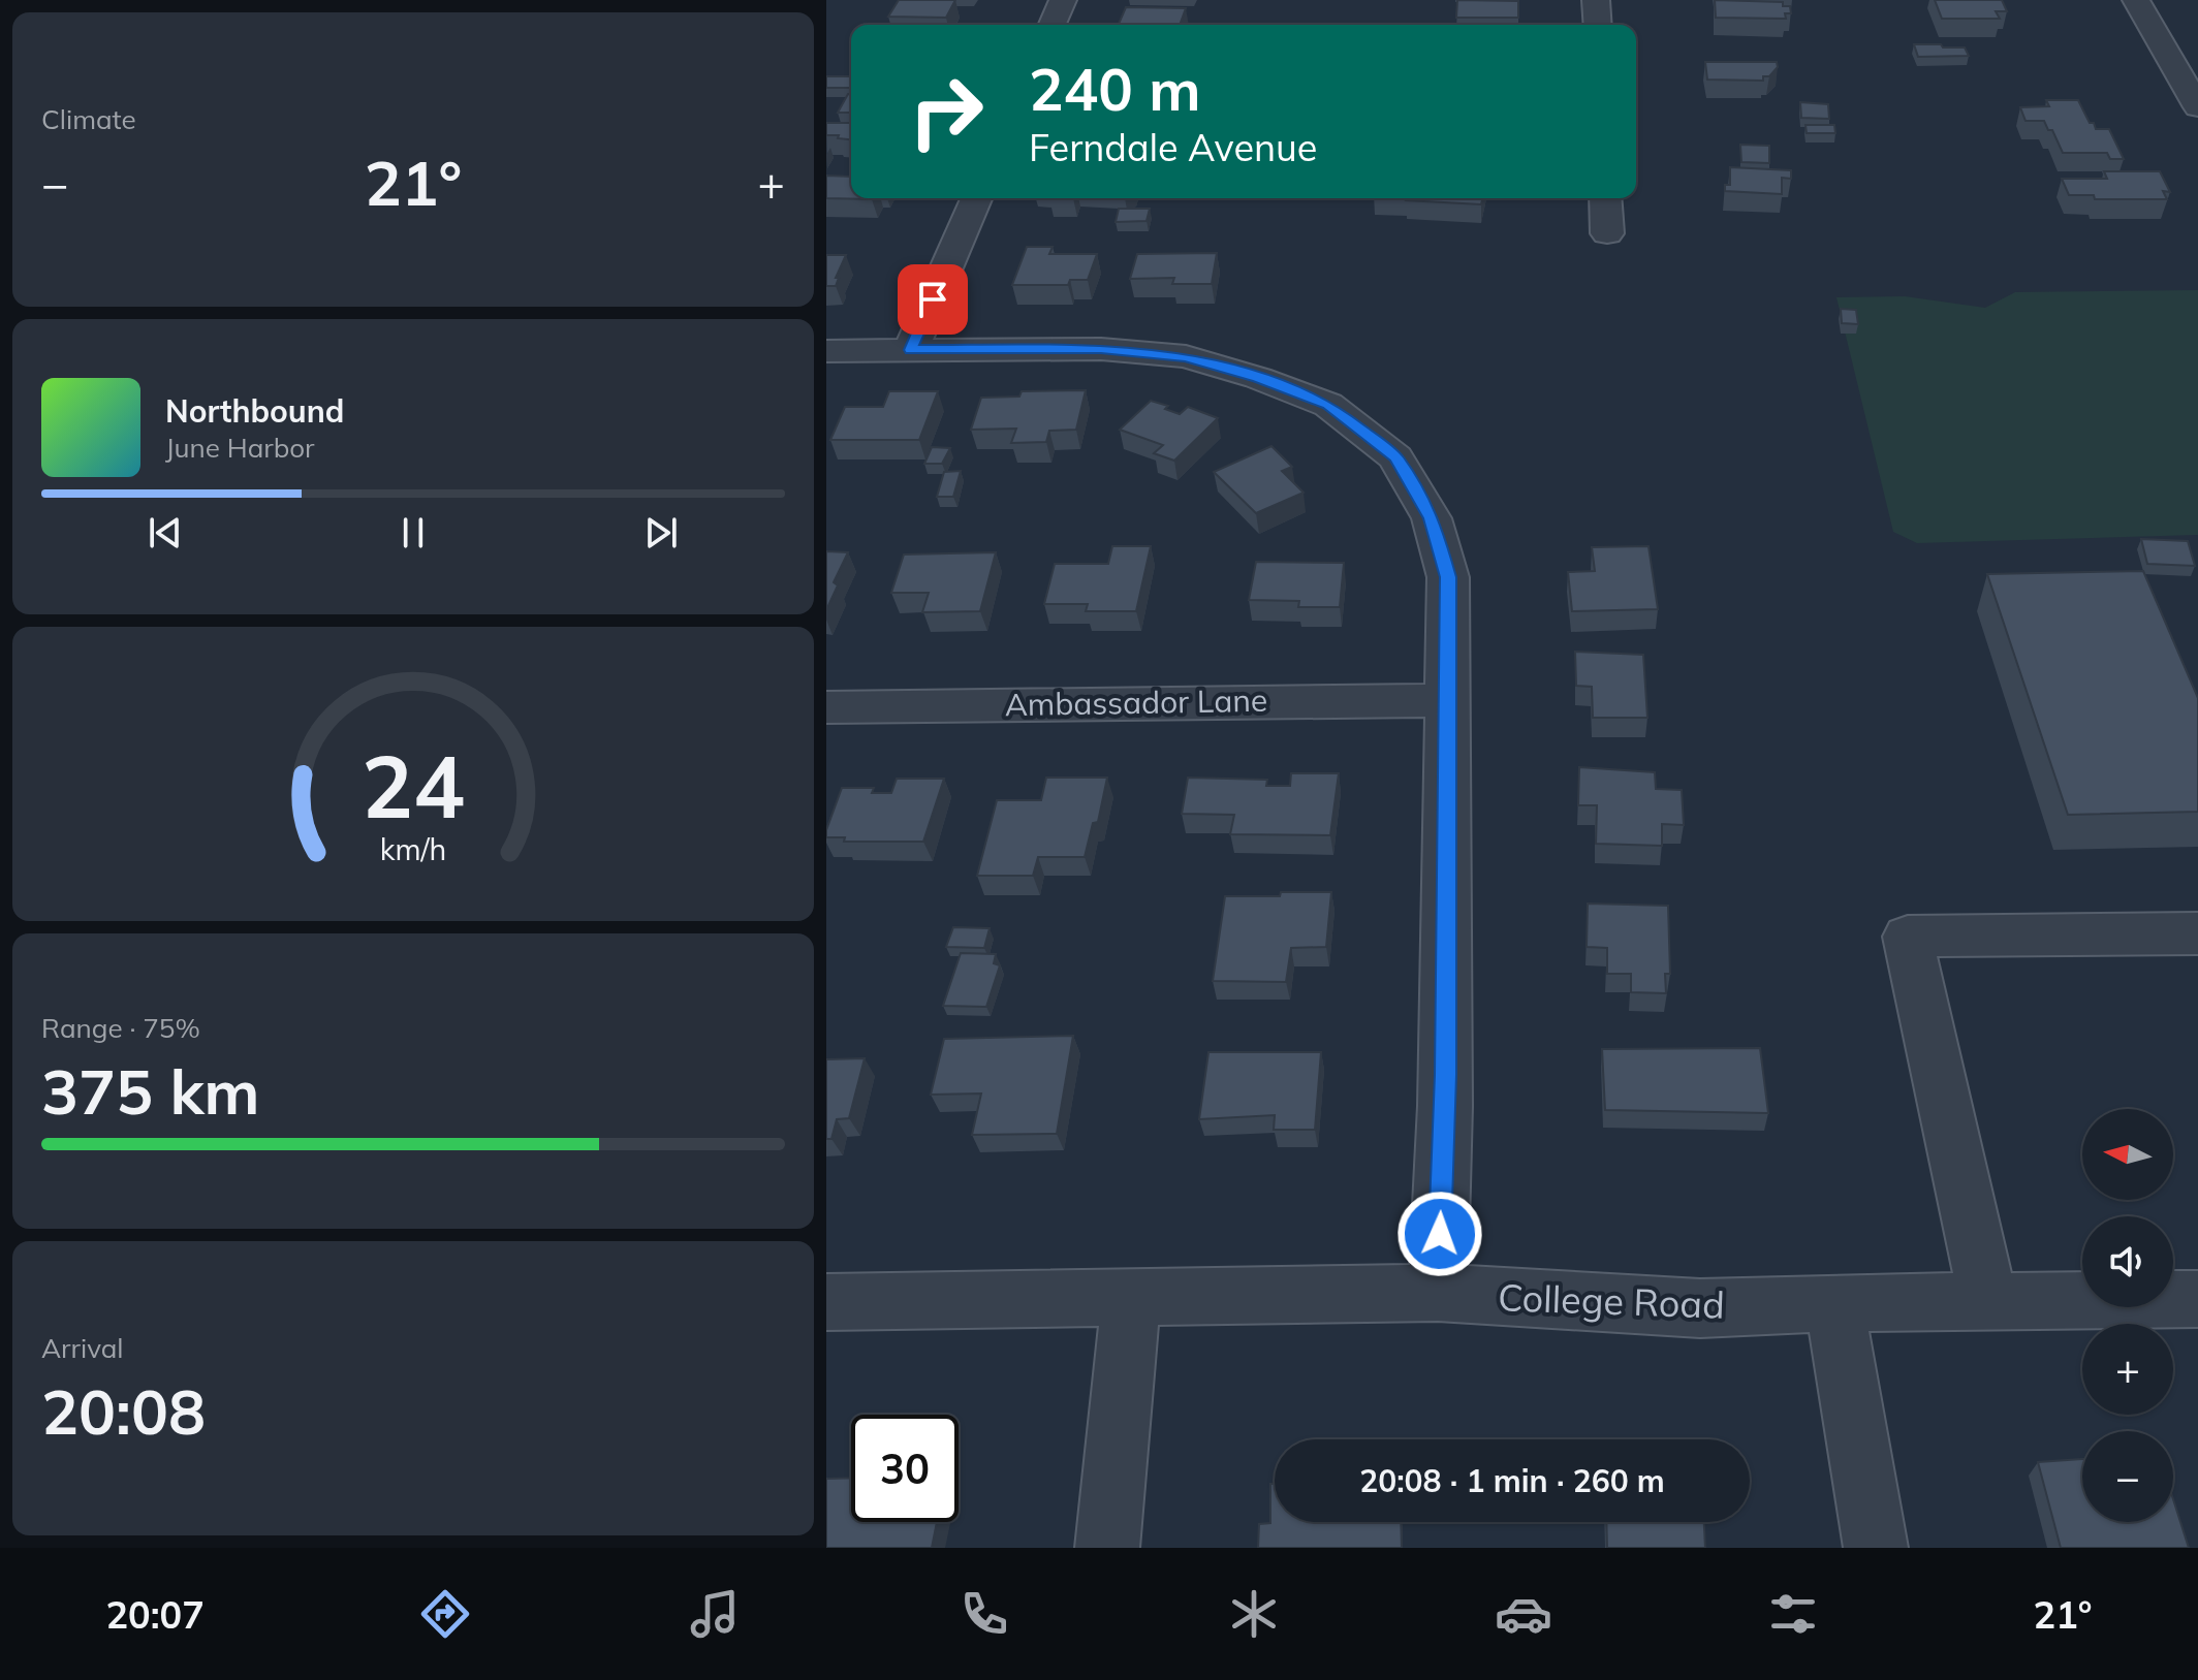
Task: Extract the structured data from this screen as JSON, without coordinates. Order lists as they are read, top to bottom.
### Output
{
  "streets": {
    "street": ["Ambassador Lane", "College Road"]
  },
  "north": "left",
  "page": {
    "tile": [
      "Climate",
      ["Range · 75%", "375 km"],
      ["Arrival", "20:08"]
    ],
    "turn": ["240 m", "Ferndale Avenue"],
    "heat": ["−", "21°", "+"],
    "song": ["Northbound", "June Harbor"],
    "map_buttons": ["+", "−"],
    "limit": "30",
    "trip": "20:08 · 1 min · 260 m",
    "tabs": ["20:07", "21°"],
    "gauge": ["24", "km/h"]
  }
}
